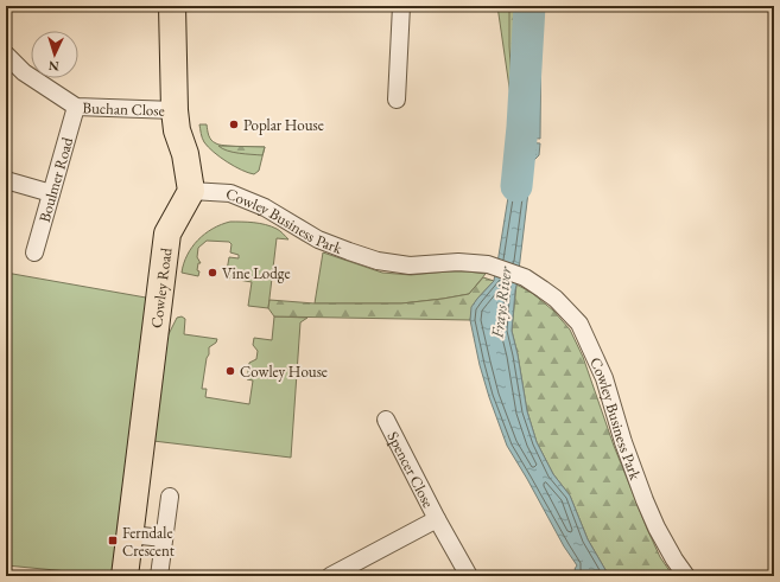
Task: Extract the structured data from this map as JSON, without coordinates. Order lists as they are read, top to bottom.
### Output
{
  "streets": {
    "main road": ["Cowley Road"],
    "street": [
      "Buchan Close",
      "Boulmer Road",
      "Cowley Business Park",
      "Spencer Close"
    ]
  },
  "crossings": [
    ["Buchan Close", "Boulmer Road"],
    ["Cowley Business Park", "Cowley Road"]
  ],
  "water": ["Frays River"],
  "places": {
    "other": ["Poplar House", "Vine Lodge", "Cowley House"],
    "transit": ["Ferndale Crescent"]
  },
  "north": "bottom"
}
